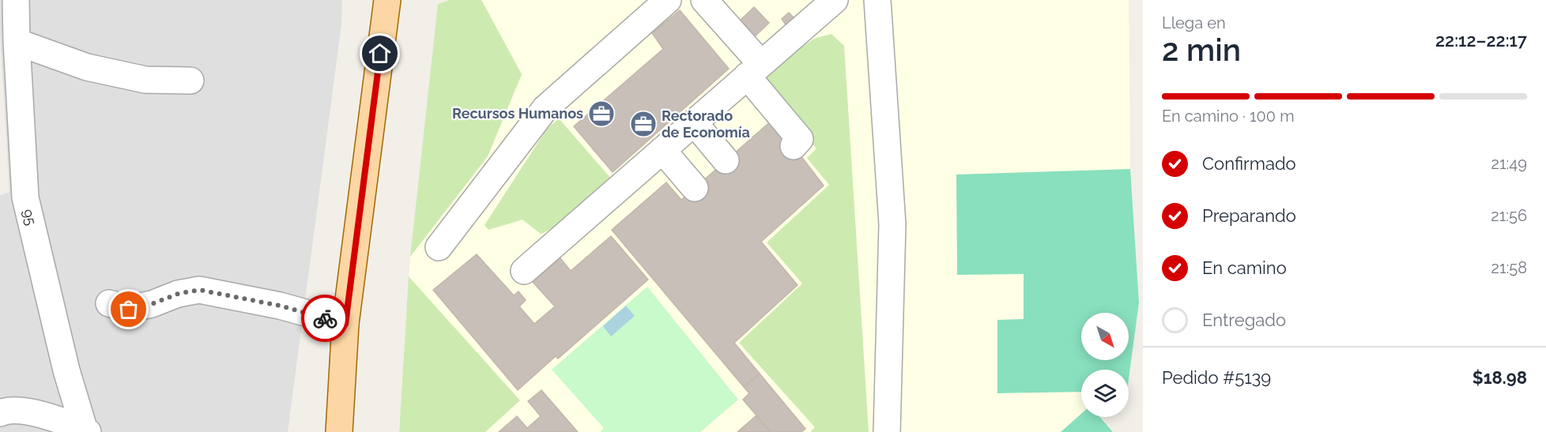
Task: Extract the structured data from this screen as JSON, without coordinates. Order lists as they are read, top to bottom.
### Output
{
  "streets": {
    "street": ["95"]
  },
  "places": {
    "office": ["Recursos Humanos", "Rectorado de Economía"]
  },
  "north": "bottom right",
  "page": {
    "heading": ["2 min", "Llega en", "22:12–22:17"],
    "panel": ["Pedido #5139", "$18.98"],
    "bar": "En camino · 100 m",
    "list": [
      ["Confirmado", "21:49"],
      ["Preparando", "21:56"],
      ["En camino", "21:58"],
      "Entregado"
    ]
  }
}
